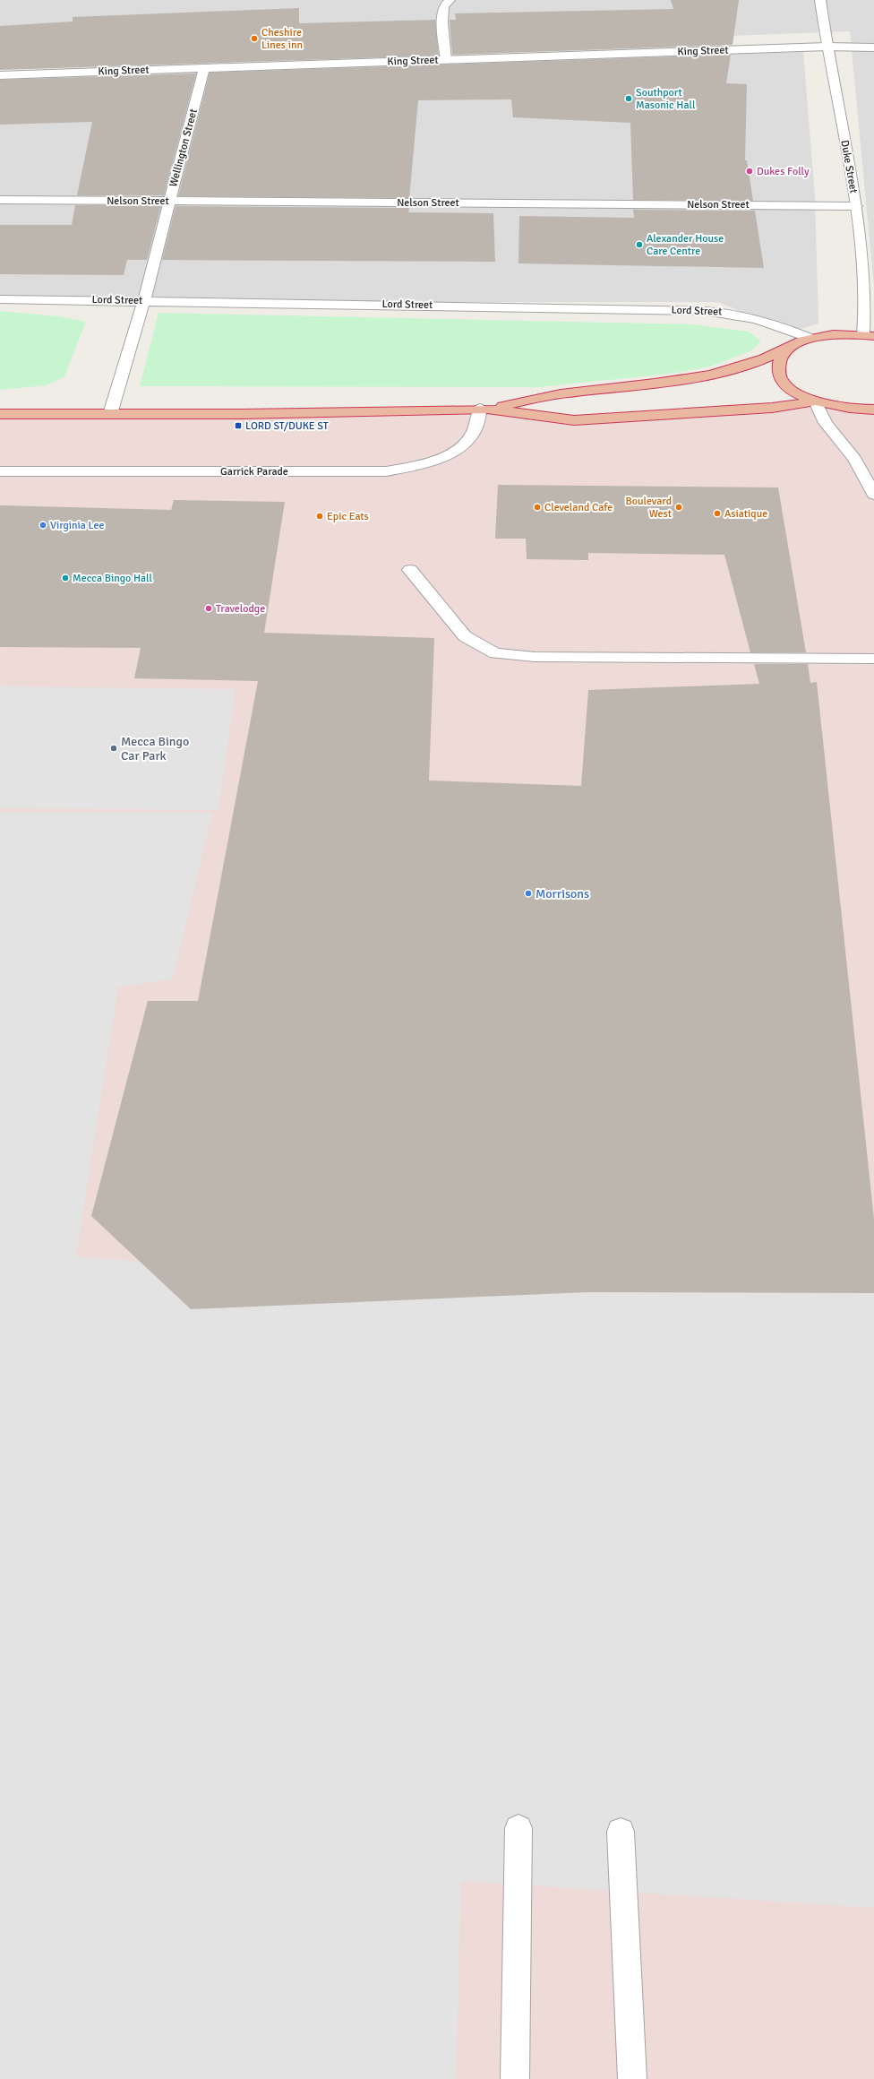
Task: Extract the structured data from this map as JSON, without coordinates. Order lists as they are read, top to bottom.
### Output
{
  "streets": {
    "street": [
      "King Street",
      "Wellington Street",
      "Duke Street",
      "Nelson Street",
      "Lord Street",
      "Garrick Parade"
    ]
  },
  "crossings": [
    ["King Street", "Wellington Street"],
    ["King Street", "Duke Street"],
    ["Wellington Street", "Nelson Street"],
    ["Wellington Street", "Lord Street"],
    ["Duke Street", "Nelson Street"]
  ],
  "places": {
    "other": [
      "Cheshire Lines inn",
      "Southport Masonic Hall",
      "Dukes Folly",
      "Alexander House Care Centre",
      "Cleveland Cafe",
      "Boulevard West",
      "Asiatique",
      "Epic Eats",
      "Virginia Lee",
      "Mecca Bingo Hall",
      "Travelodge",
      "Mecca Bingo Car Park",
      "Morrisons"
    ],
    "transit": ["LORD ST/DUKE ST"]
  }
}
